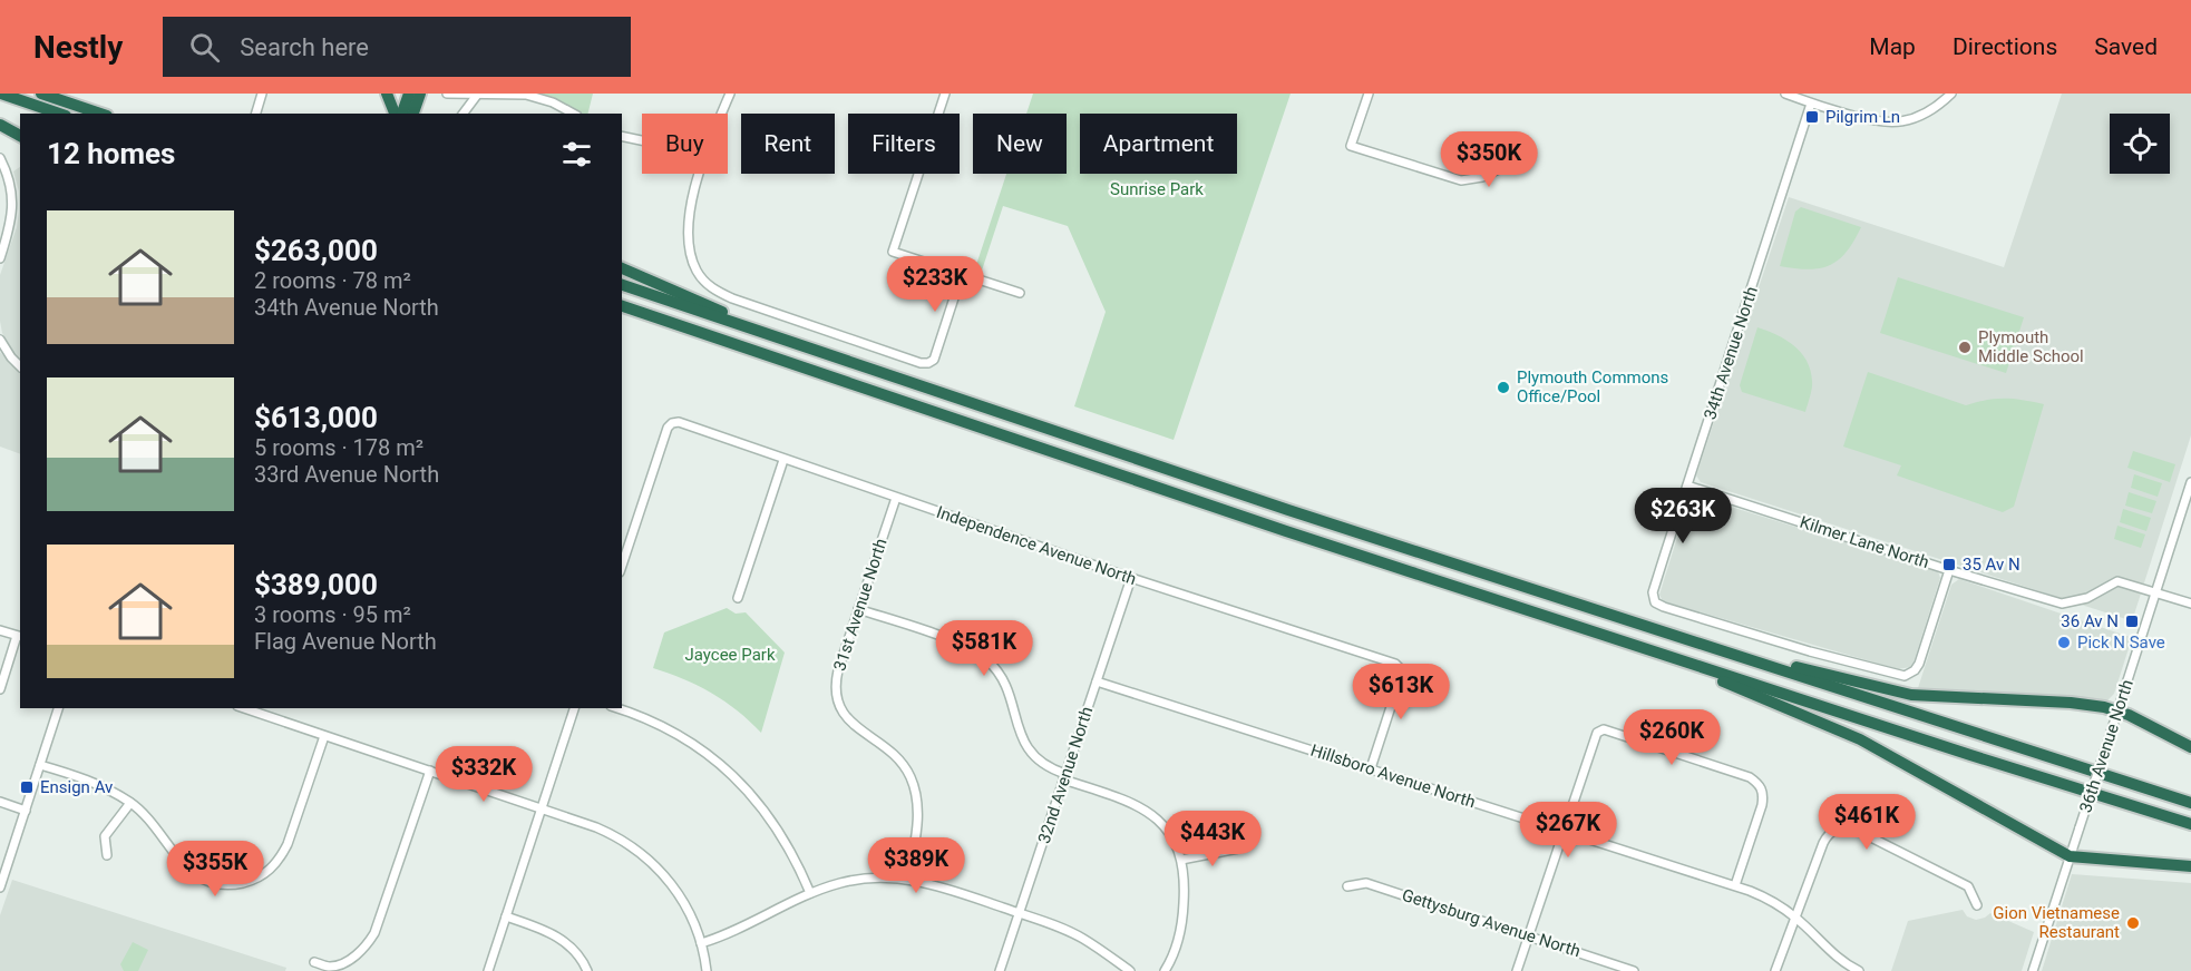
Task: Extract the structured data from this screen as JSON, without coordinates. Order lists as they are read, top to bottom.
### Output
{
  "streets": {
    "street": [
      "34th Avenue North",
      "Kilmer Lane North",
      "Independence Avenue North",
      "31st Avenue North",
      "36th Avenue North",
      "32nd Avenue North",
      "Hillsboro Avenue North",
      "Gettysburg Avenue North"
    ]
  },
  "crossings": [
    ["34th Avenue North", "Kilmer Lane North"],
    ["Kilmer Lane North", "36th Avenue North"],
    ["Independence Avenue North", "31st Avenue North"],
    ["Independence Avenue North", "32nd Avenue North"],
    ["Independence Avenue North", "Hillsboro Avenue North"],
    ["32nd Avenue North", "Hillsboro Avenue North"]
  ],
  "parks": ["Sunrise Park", "Jaycee Park"],
  "places": {
    "transit": [
      "Pilgrim Ln",
      "35 Av N",
      "36 Av N",
      "Ensign Av"
    ],
    "other": [
      "Plymouth Middle School",
      "Plymouth Commons Office/Pool",
      "Pick N Save",
      "Gion Vietnamese Restaurant"
    ]
  },
  "page": {
    "header": "Nestly",
    "search": "Search here",
    "nav": ["Map", "Directions", "Saved"],
    "chip": [
      "Buy",
      "Rent",
      "Filters",
      "New",
      "Apartment"
    ],
    "heading": "12 homes",
    "price": [
      "$350K",
      "$233K",
      "$263K",
      "$581K",
      "$613K",
      "$260K",
      "$332K",
      "$461K",
      "$267K",
      "$443K",
      "$389K",
      "$355K"
    ],
    "list": [
      {
        "name": "$263,000",
        "note": "2 rooms · 78 m² · 34th Avenue North"
      },
      {
        "name": "$613,000",
        "note": "5 rooms · 178 m² · 33rd Avenue North"
      },
      {
        "name": "$389,000",
        "note": "3 rooms · 95 m² · Flag Avenue North"
      }
    ]
  }
}
